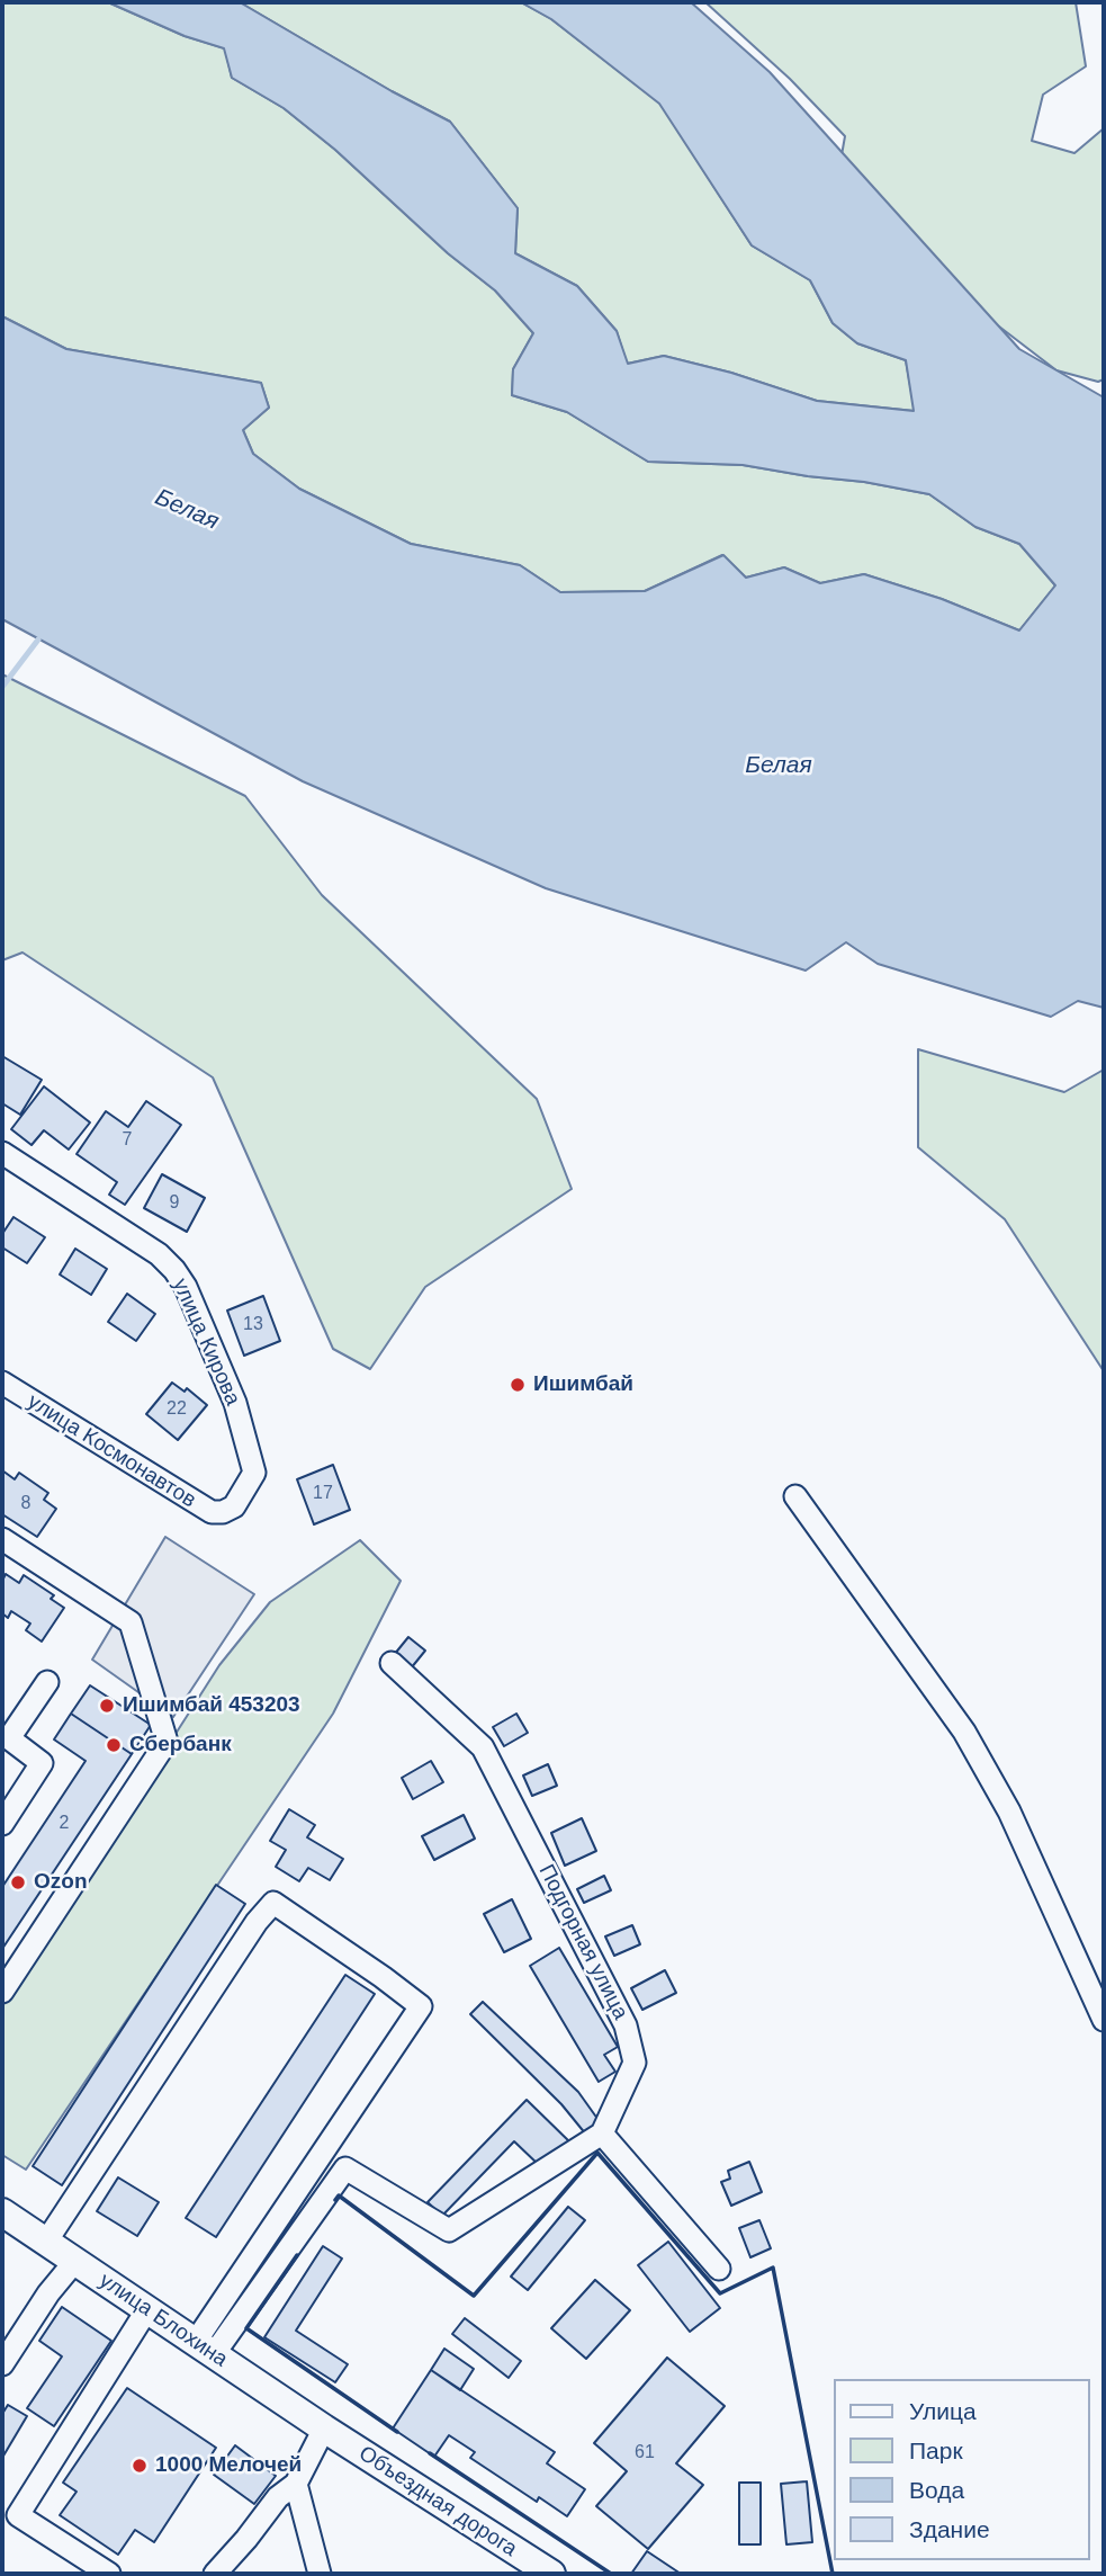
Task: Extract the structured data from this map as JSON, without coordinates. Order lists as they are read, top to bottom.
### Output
{
  "streets": {
    "main road": ["улица Блохина", "Объездная дорога"],
    "street": ["улица Кирова", "улица Космонавтов", "Подгорная улица"]
  },
  "crossings": [
    ["улица Кирова", "улица Космонавтов"],
    ["улица Блохина", "Объездная дорога"]
  ],
  "water": ["Белая"],
  "places": [
    "Ишимбай",
    "Ишимбай 453203",
    "Сбербанк",
    "Ozon",
    "1000 Мелочей"
  ],
  "house_numbers": [
    "7",
    "9",
    "13",
    "22",
    "17",
    "8",
    "2",
    "61"
  ],
  "legend": [
    "Улица",
    "Парк",
    "Вода",
    "Здание"
  ]
}
